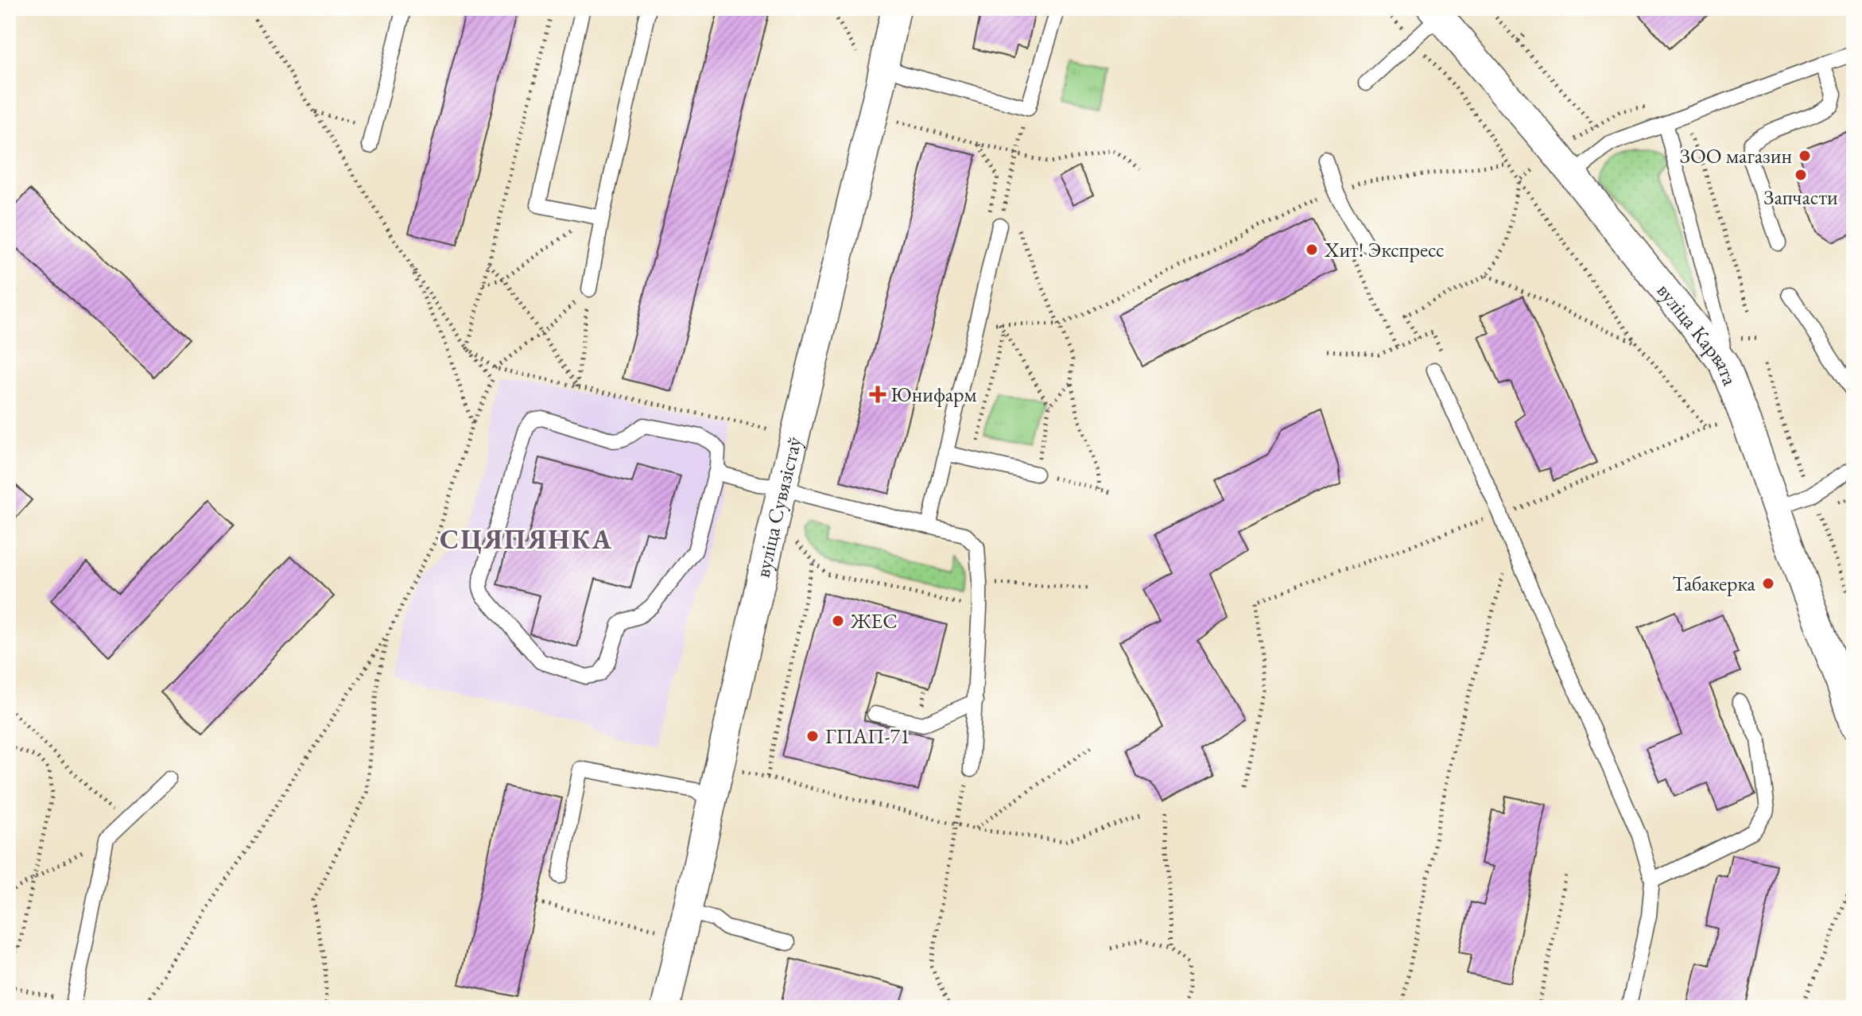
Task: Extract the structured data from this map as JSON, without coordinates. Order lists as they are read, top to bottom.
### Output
{
  "streets": {
    "street": ["вуліца Карвата", "вуліца Сувязістаў"]
  },
  "districts": ["СЦЯПЯНКА"],
  "places": {
    "other": [
      "ЗОО магазин",
      "Запчасти",
      "Хит! Экспресс",
      "Табакерка",
      "ЖЕС",
      "ГПАП-71"
    ],
    "health": ["Юнифарм"]
  }
}
